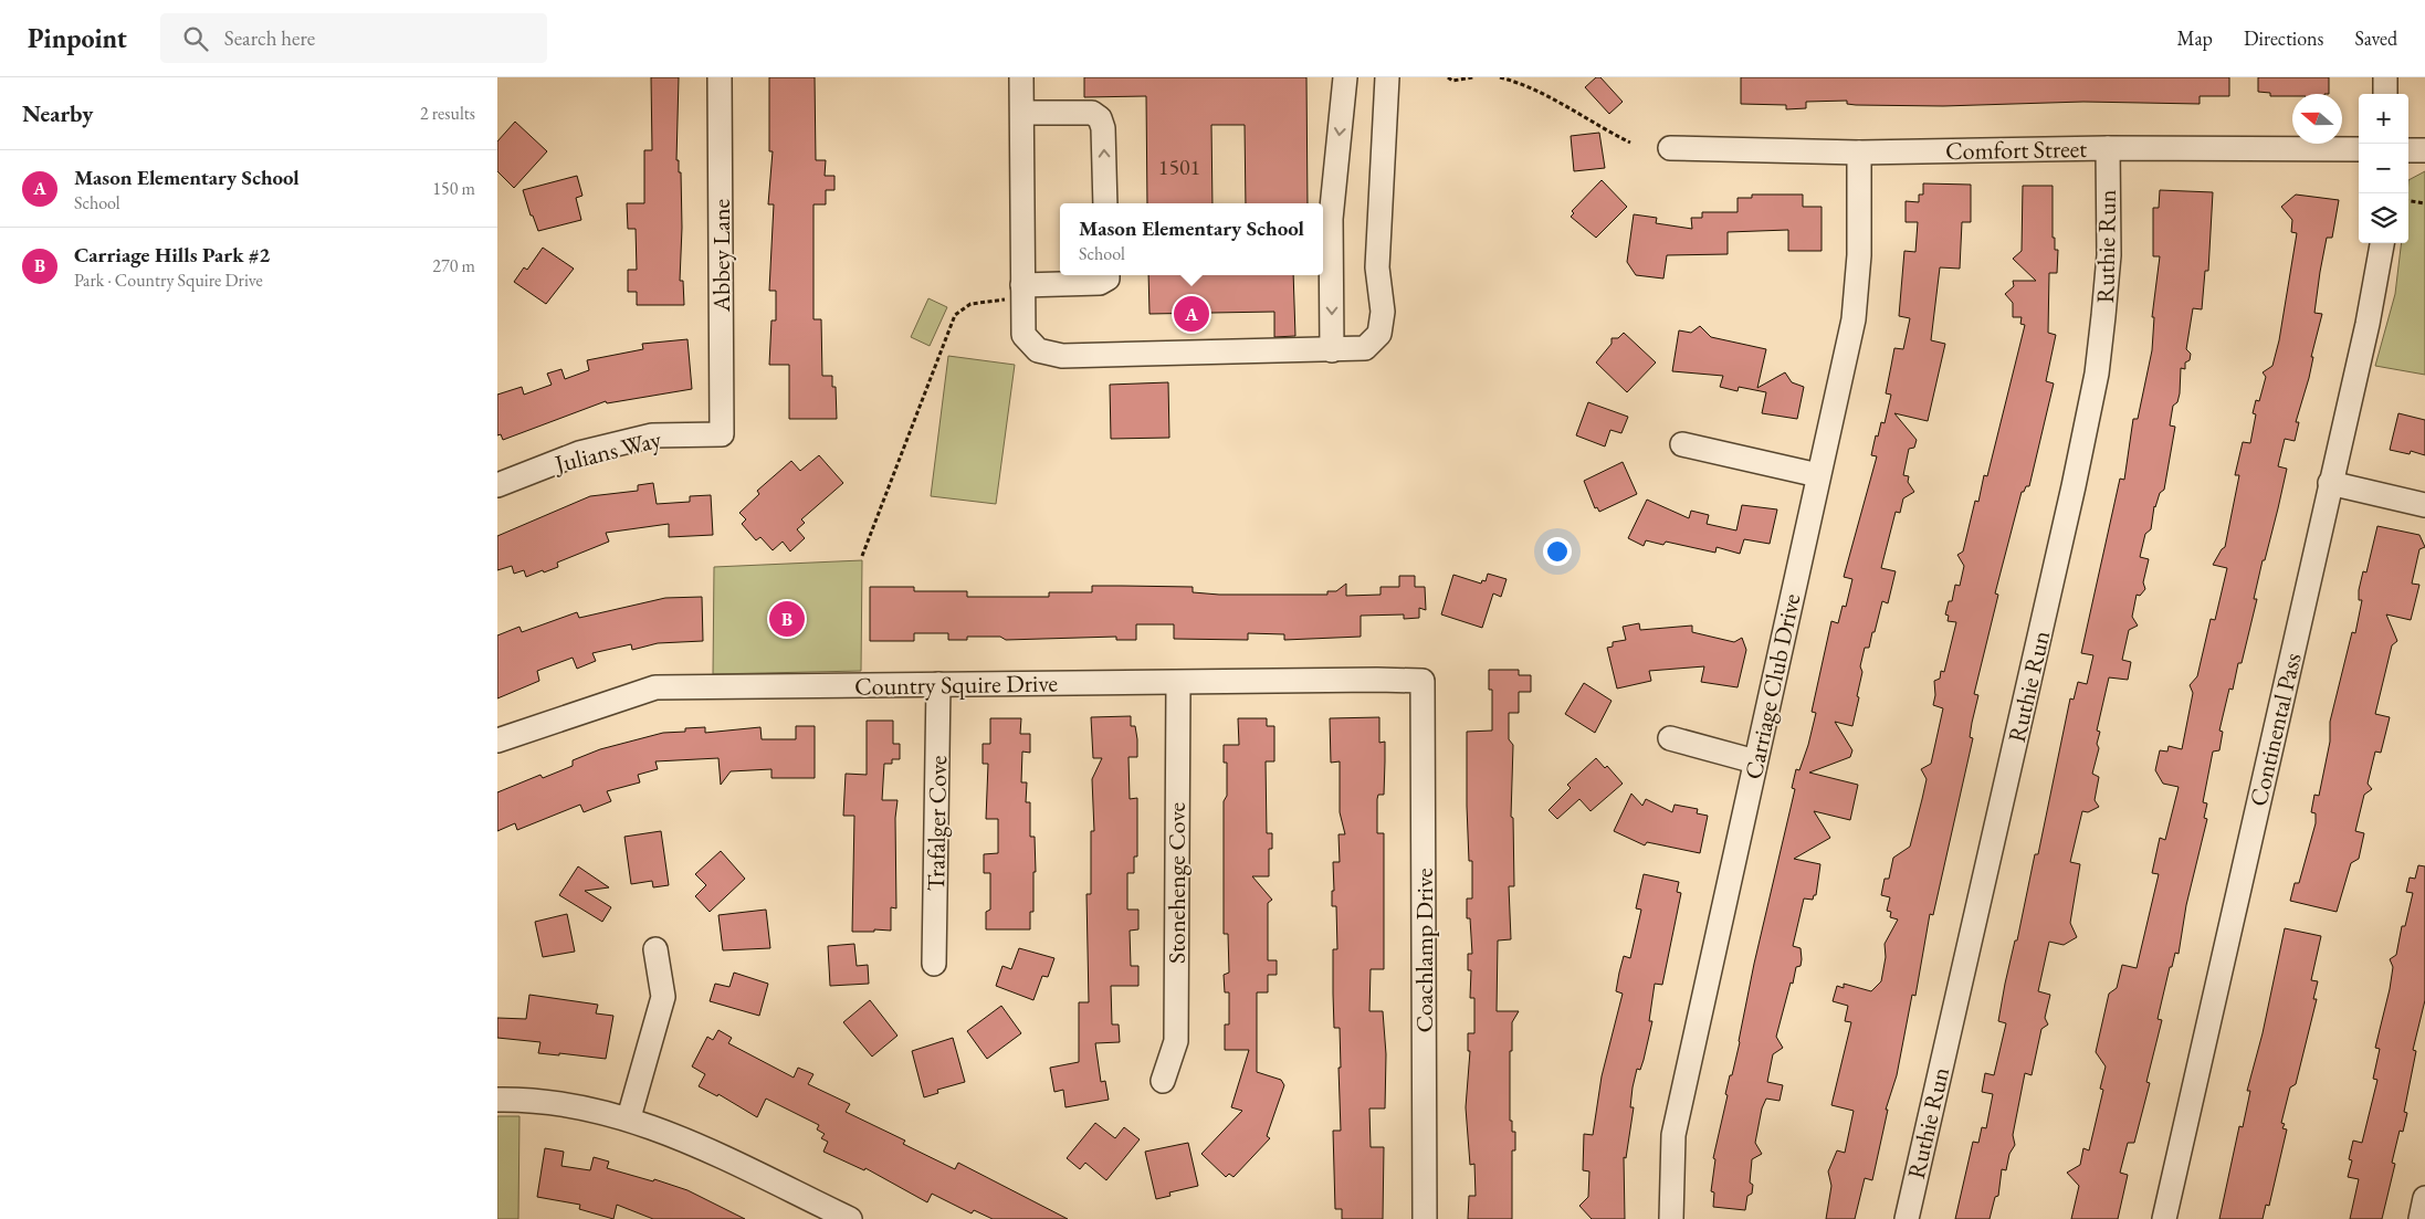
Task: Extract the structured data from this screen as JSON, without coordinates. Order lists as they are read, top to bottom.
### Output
{
  "streets": {
    "street": [
      "Comfort Street",
      "Ruthie Run",
      "Abbey Lane",
      "Julians Way",
      "Country Squire Drive",
      "Carriage Club Drive",
      "Continental Pass",
      "Trafalger Cove",
      "Stonehenge Cove",
      "Coachlamp Drive"
    ]
  },
  "crossings": [
    ["Comfort Street", "Ruthie Run"],
    ["Comfort Street", "Carriage Club Drive"],
    ["Abbey Lane", "Julians Way"],
    ["Country Squire Drive", "Trafalger Cove"],
    ["Country Squire Drive", "Stonehenge Cove"],
    ["Country Squire Drive", "Coachlamp Drive"]
  ],
  "house_numbers": ["1501"],
  "north": "left",
  "page": {
    "header": "Pinpoint",
    "search": "Search here",
    "nav": ["Map", "Directions", "Saved"],
    "heading": ["Nearby", "2 results"],
    "map_buttons": ["+", "−"],
    "list": [
      {
        "mark": "A",
        "name": "Mason Elementary School",
        "note": "School",
        "value": "150 m"
      },
      {
        "mark": "B",
        "name": "Carriage Hills Park #2",
        "note": "Park · Country Squire Drive",
        "value": "270 m"
      }
    ],
    "popup": ["Mason Elementary School", "School"],
    "pins": ["A", "B"]
  }
}
